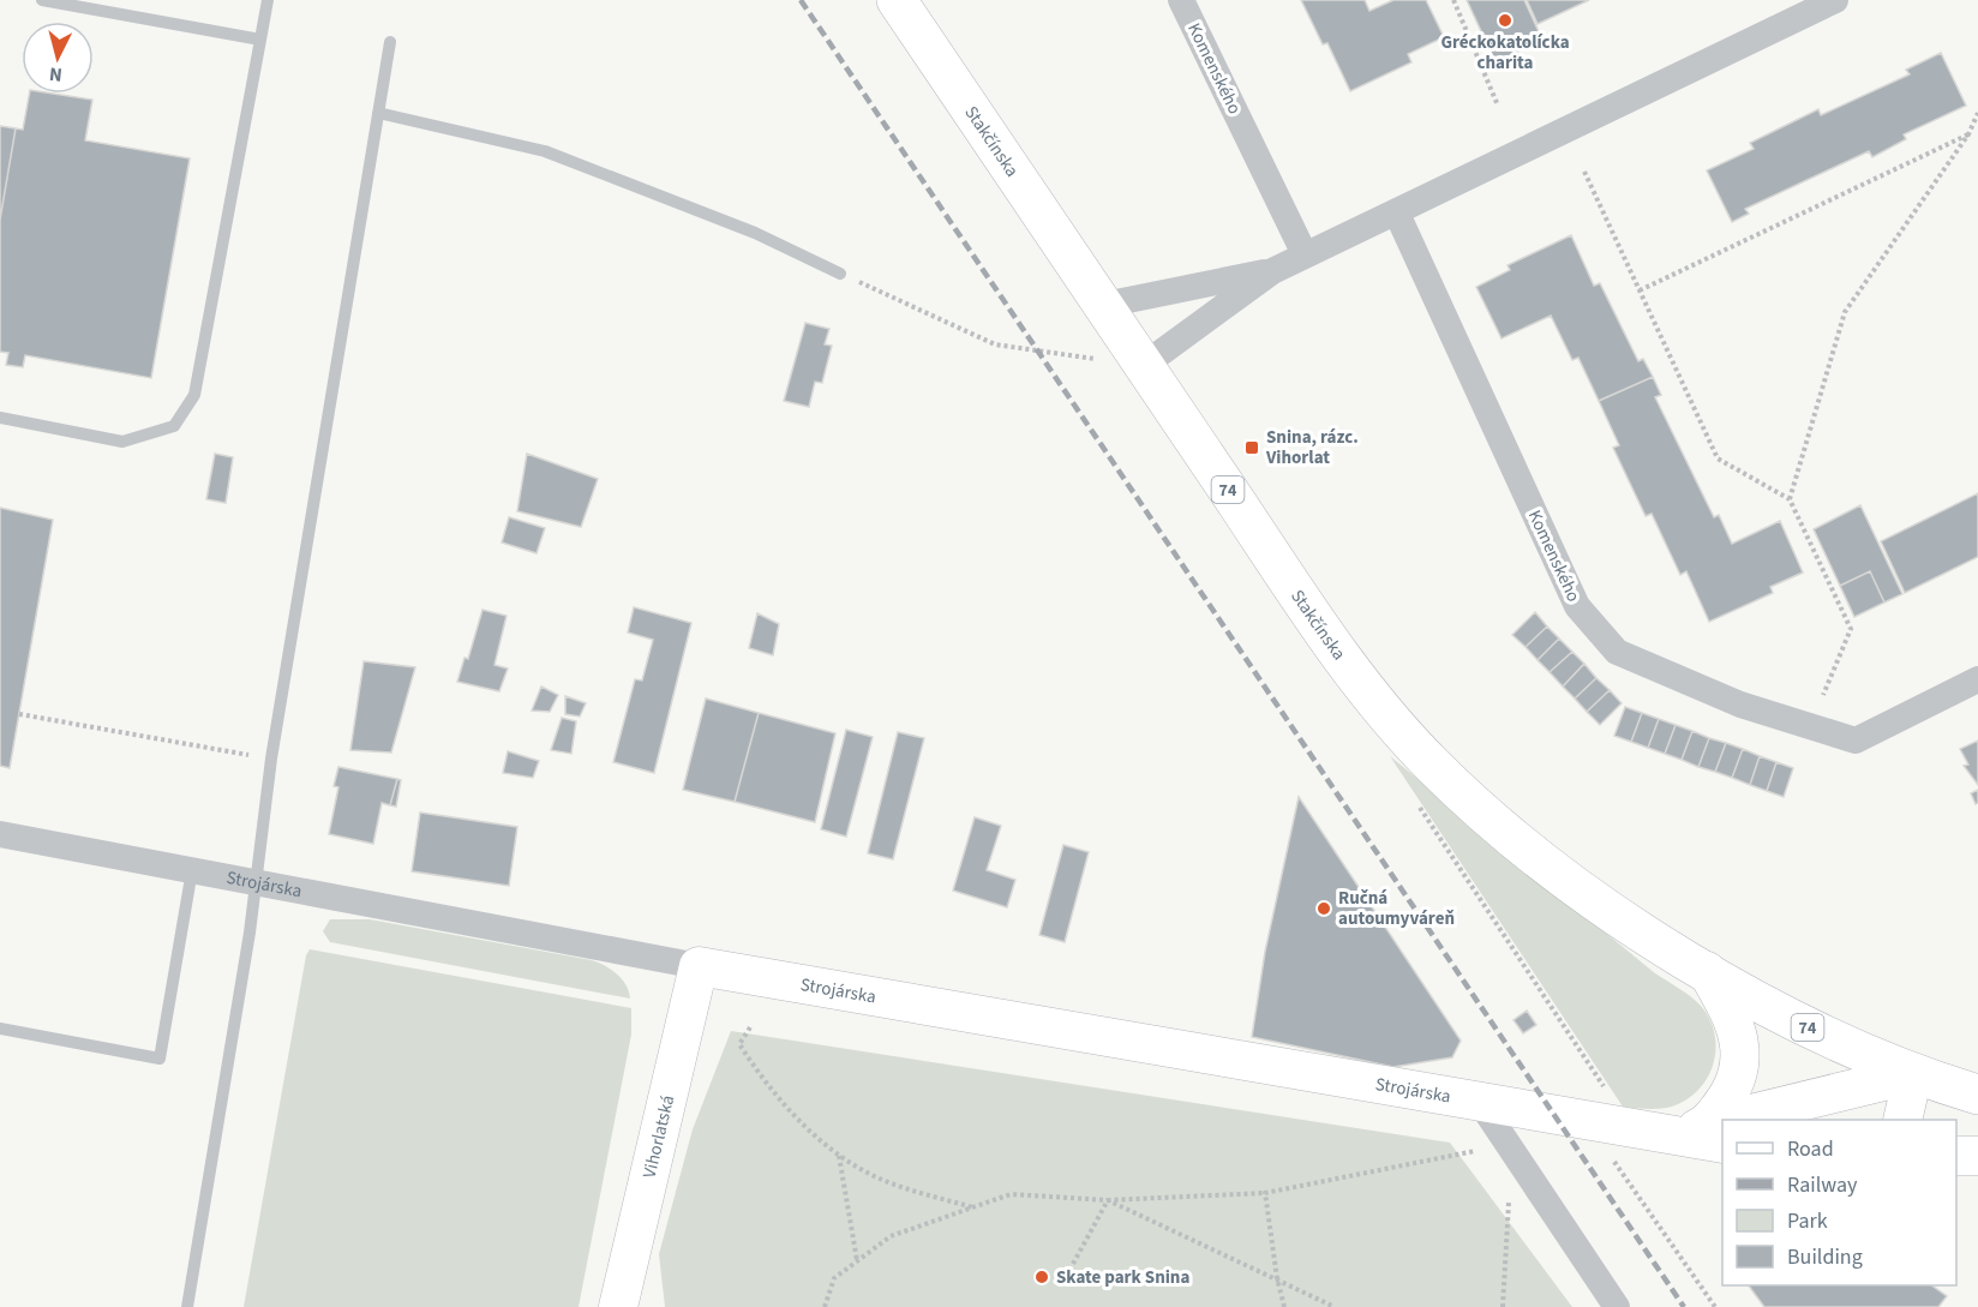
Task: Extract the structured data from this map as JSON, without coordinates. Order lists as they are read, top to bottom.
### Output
{
  "streets": {
    "main road": [
      "Stakčínska",
      "74",
      "Strojárska",
      "Vihorlatská"
    ],
    "street": ["Komenského"]
  },
  "crossings": [
    ["Stakčínska", "74"],
    ["Stakčínska", "Strojárska"],
    ["74", "Strojárska"],
    ["Strojárska", "Vihorlatská"]
  ],
  "places": {
    "other": ["Gréckokatolícka charita", "Ručná autoumyváreň", "Skate park Snina"],
    "transit": ["Snina, rázc. Vihorlat"]
  },
  "legend": [
    "Road",
    "Railway",
    "Park",
    "Building"
  ],
  "north": "bottom"
}
